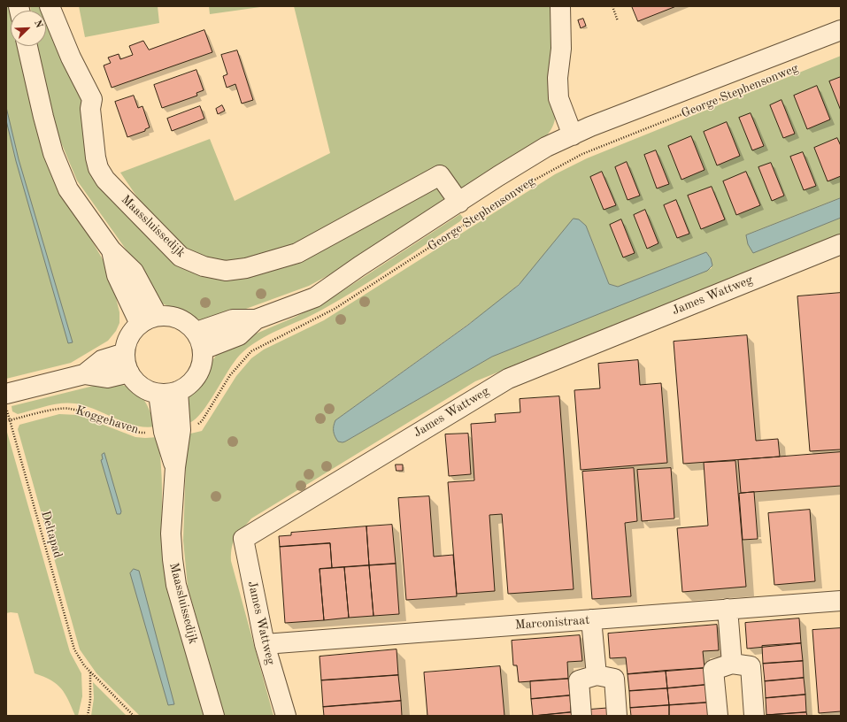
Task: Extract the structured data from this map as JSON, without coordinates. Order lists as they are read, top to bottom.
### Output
{
  "streets": {
    "street": [
      "George Stephensonweg",
      "Maassluissedijk",
      "James Wattweg",
      "Marconistraat"
    ],
    "path": ["Koggehaven", "Deltapad"]
  },
  "crossings": [
    ["George Stephensonweg", "Maassluissedijk"],
    ["George Stephensonweg", "Koggehaven"],
    ["Maassluissedijk", "Koggehaven"],
    ["James Wattweg", "Marconistraat"],
    ["Koggehaven", "Deltapad"]
  ],
  "north": "top right"
}
